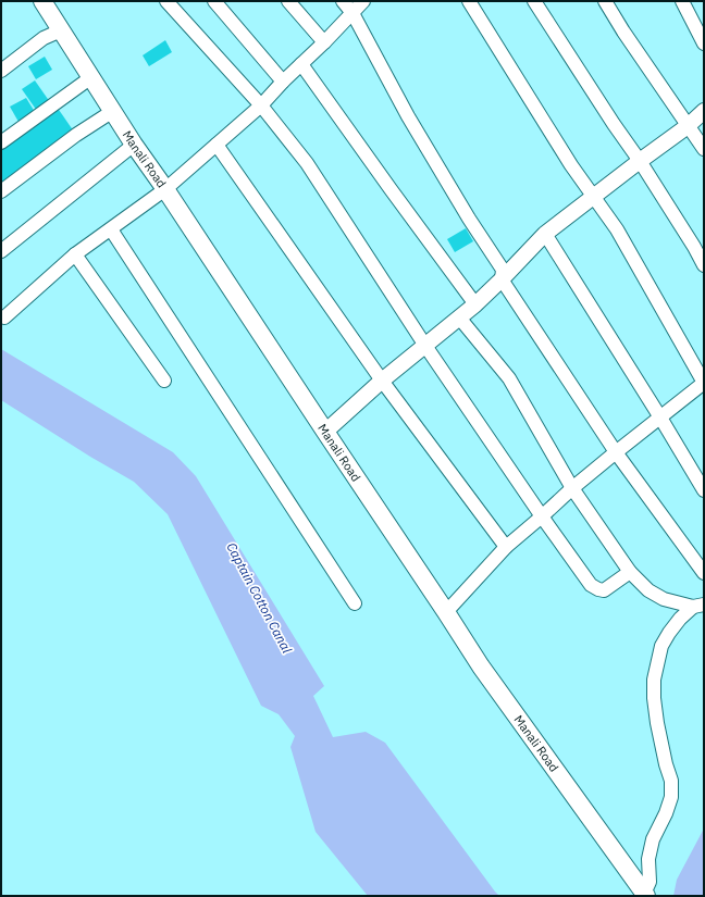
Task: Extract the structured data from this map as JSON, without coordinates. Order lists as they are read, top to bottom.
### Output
{
  "streets": {
    "main road": ["Manali Road"]
  },
  "water": ["Captain Cotton Canal"]
}
